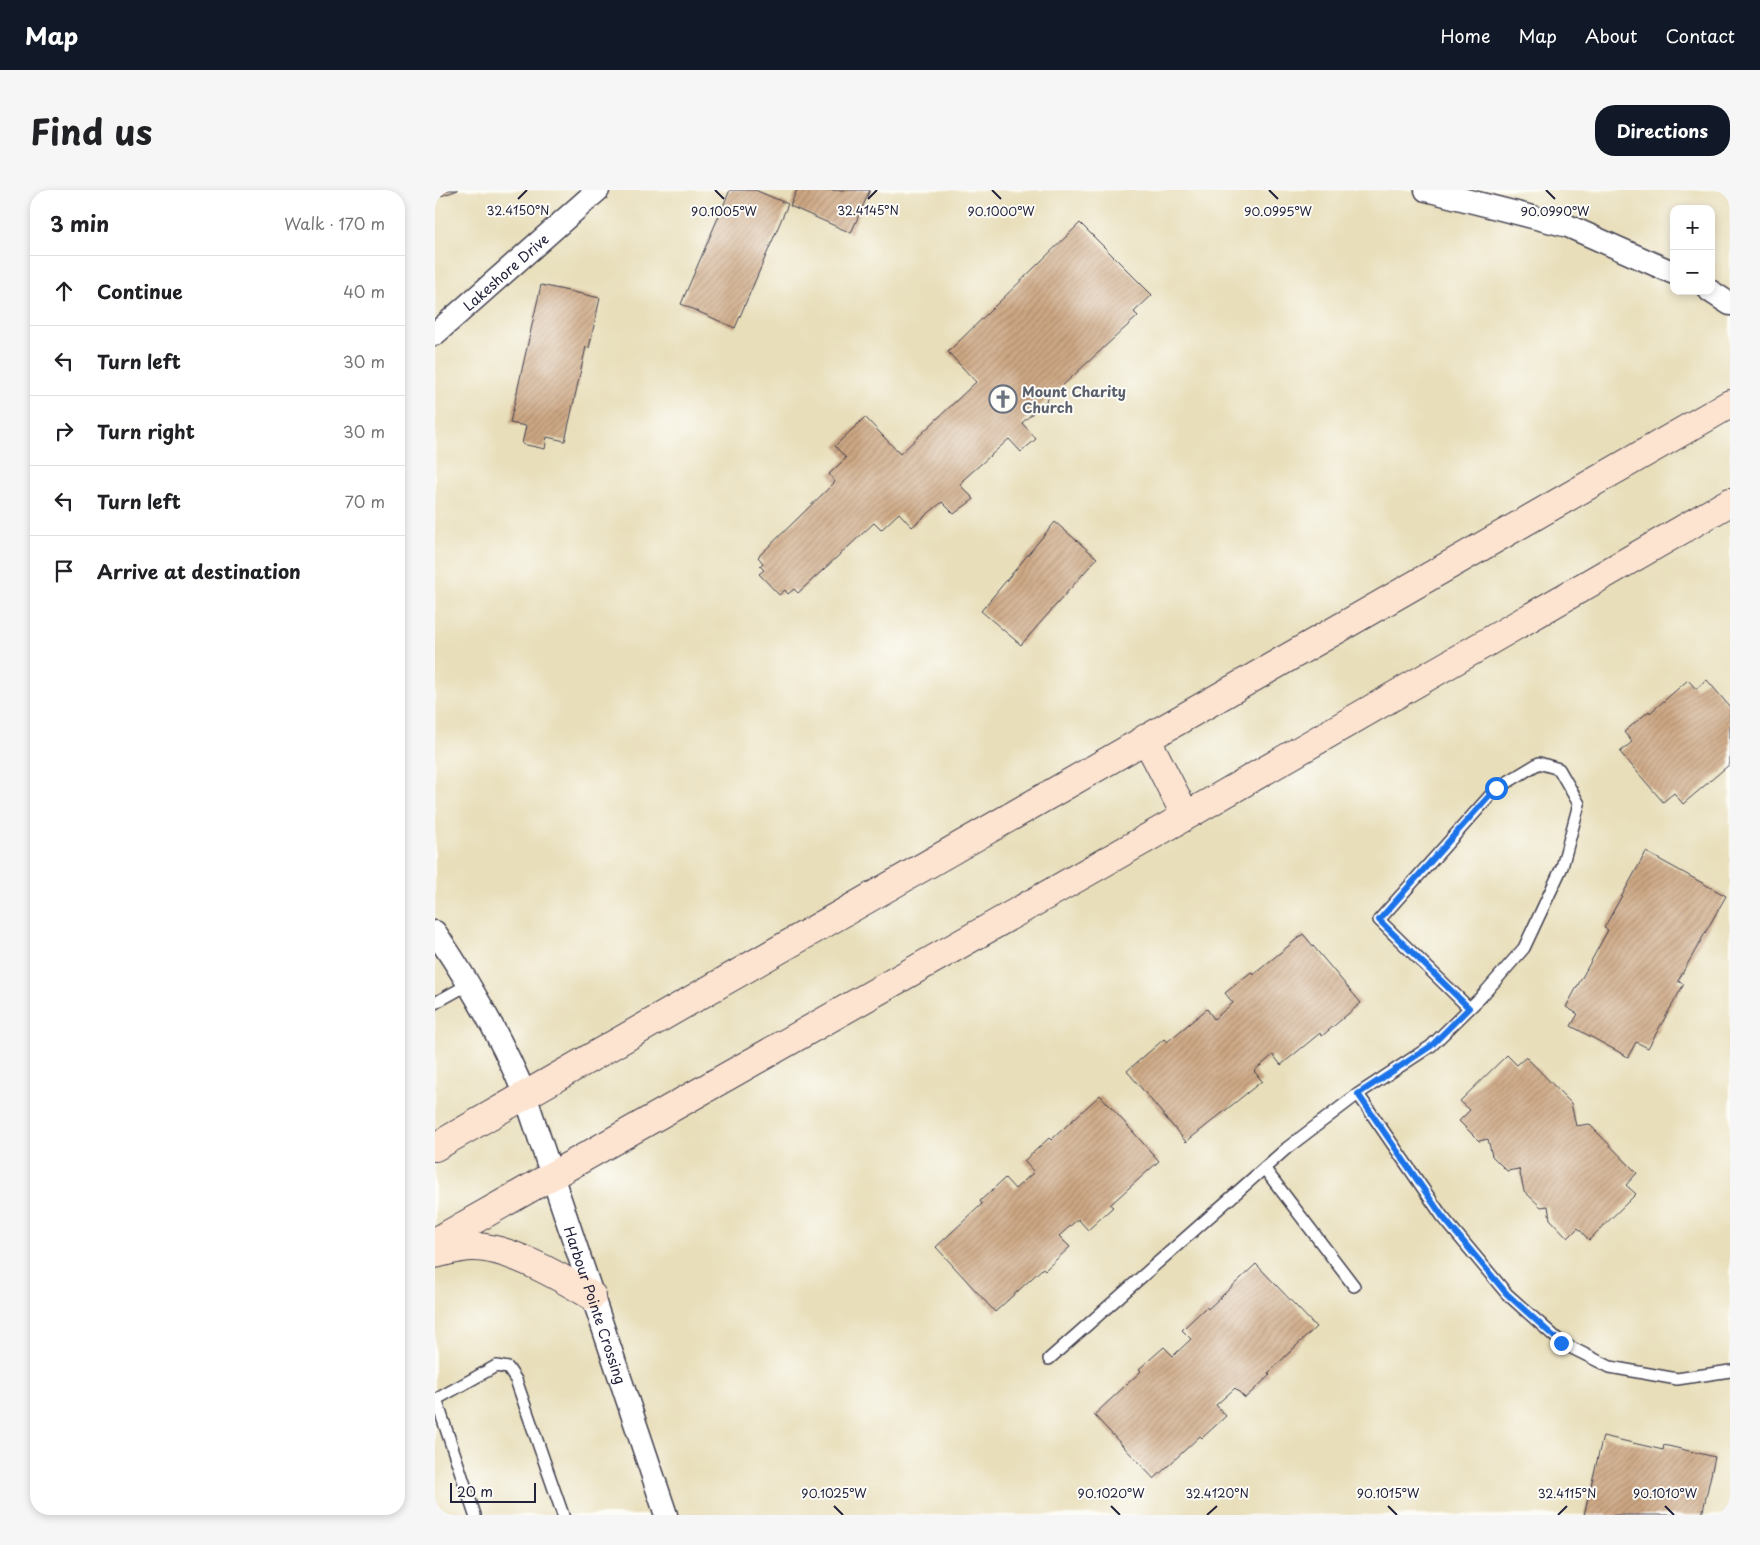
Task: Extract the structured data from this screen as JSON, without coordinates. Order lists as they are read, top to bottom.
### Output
{
  "streets": {
    "street": ["Lakeshore Drive", "Harbour Pointe Crossing"]
  },
  "places": {
    "church": ["Mount Charity Church"]
  },
  "scale_bar": "20 m",
  "page": {
    "header": "Map",
    "nav": [
      "Home",
      "Map",
      "About",
      "Contact"
    ],
    "title": "Find us",
    "buttons": "Directions",
    "heading": ["3 min", "Walk · 170 m"],
    "map_buttons": ["+", "−"],
    "list": [
      ["Continue", "40 m"],
      ["Turn left", "30 m"],
      ["Turn right", "30 m"],
      ["Turn left", "70 m"],
      "Arrive at destination"
    ],
    "scale": "20 m"
  },
  "coordinates": [
    "32.4150°N",
    "32.4145°N",
    "90.1000°W",
    "90.0995°W",
    "90.0990°W",
    "90.1005°W",
    "90.1025°W",
    "90.1020°W",
    "90.1015°W",
    "90.1010°W",
    "32.4120°N",
    "32.4115°N"
  ]
}
